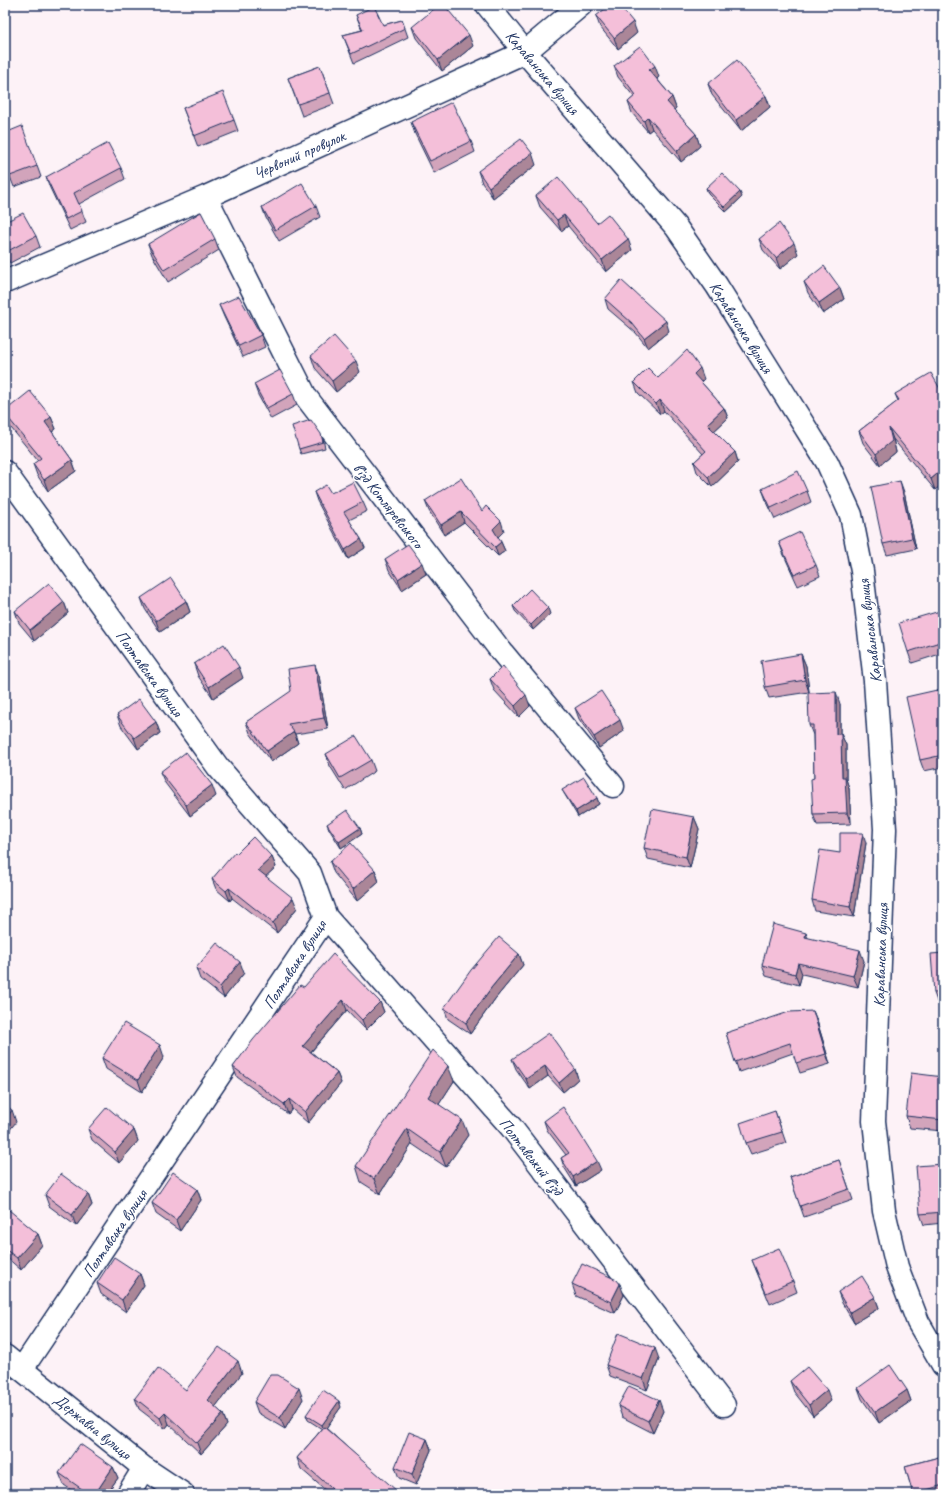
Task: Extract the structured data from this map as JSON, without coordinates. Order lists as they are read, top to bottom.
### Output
{
  "streets": {
    "street": [
      "Караванська вулиця",
      "Червоний провулок",
      "в’їзд Котляревського",
      "Полтавська вулиця",
      "Полтавський в’їзд",
      "Державна вулиця"
    ]
  },
  "crossings": [
    ["Караванська вулиця", "Червоний провулок"],
    ["Червоний провулок", "в’їзд Котляревського"],
    ["Полтавська вулиця", "Полтавський в’їзд"],
    ["Полтавська вулиця", "Державна вулиця"]
  ]
}
